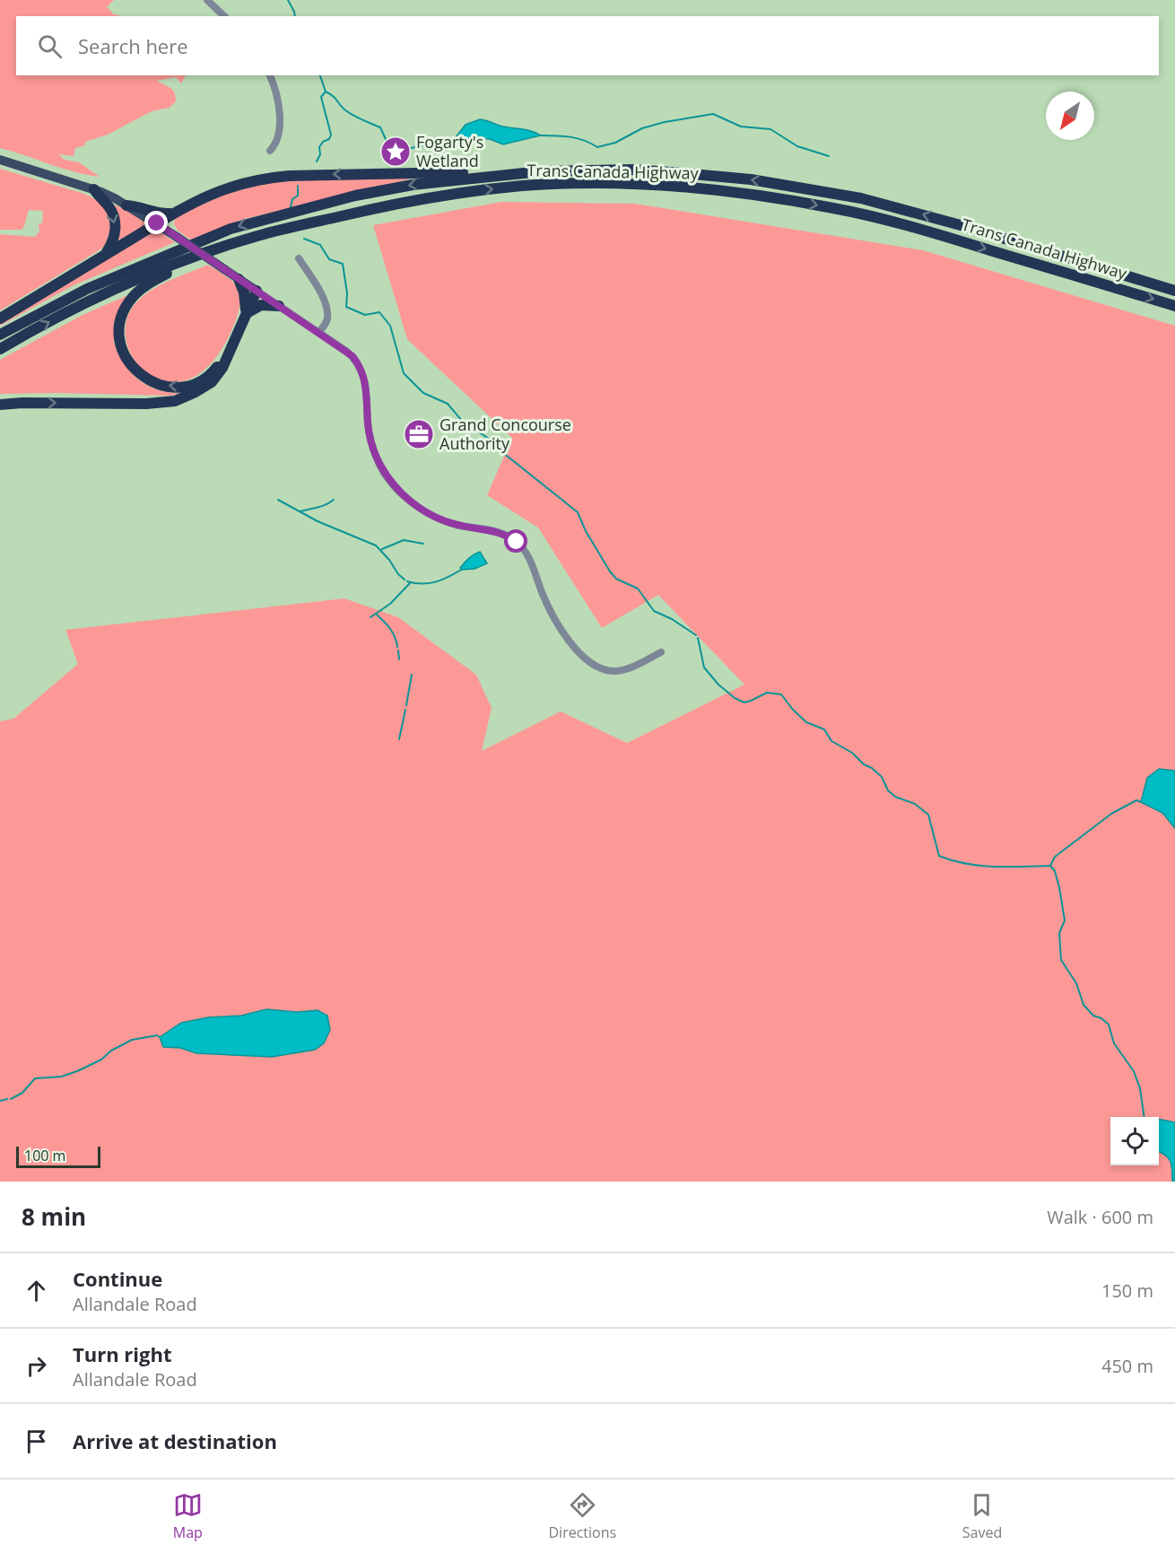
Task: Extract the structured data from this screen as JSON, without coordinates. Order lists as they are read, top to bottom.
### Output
{
  "streets": {
    "highway": ["Trans Canada Highway"]
  },
  "places": {
    "place": ["Fogarty's Wetland"],
    "office": ["Grand Concourse Authority"]
  },
  "scale_bar": "100 m",
  "north": "bottom left",
  "page": {
    "search": "Search here",
    "scale": "100 m",
    "heading": ["8 min", "Walk · 600 m"],
    "list": [
      ["Continue", "Allandale Road", "150 m"],
      ["Turn right", "Allandale Road", "450 m"],
      "Arrive at destination"
    ],
    "nav": ["Map", "Directions", "Saved"]
  }
}
